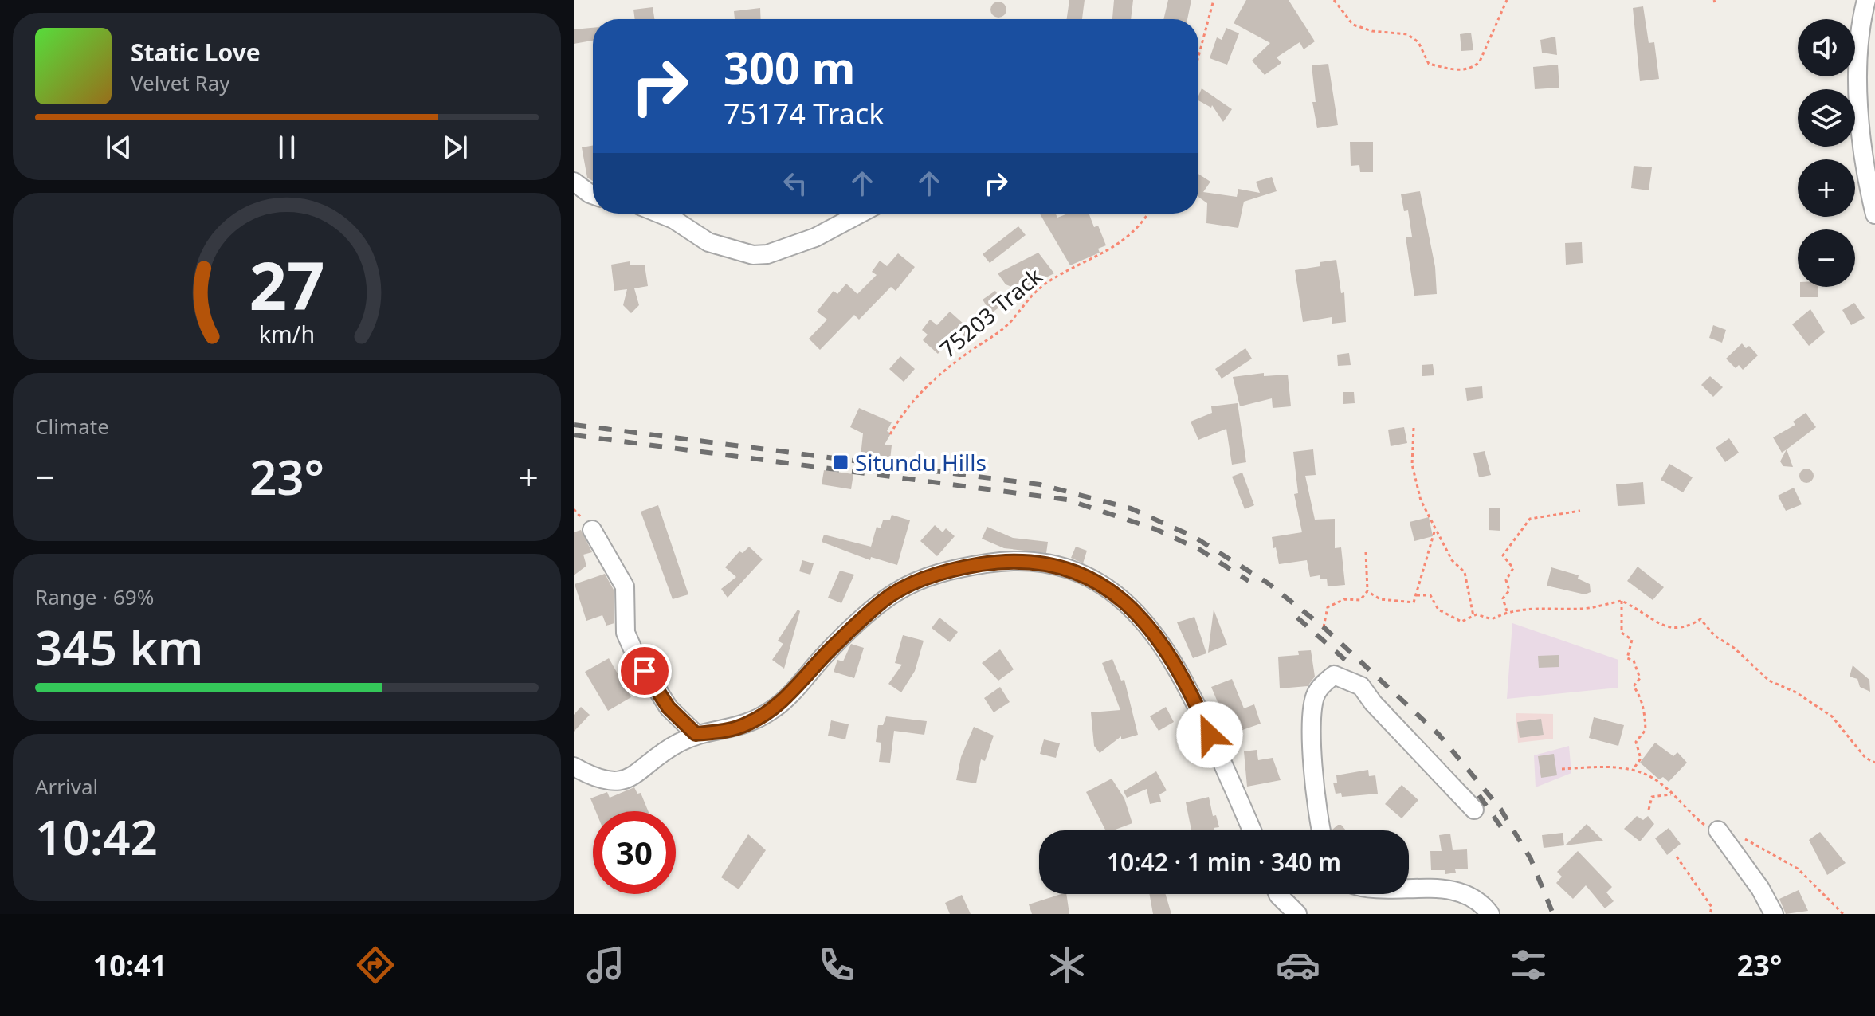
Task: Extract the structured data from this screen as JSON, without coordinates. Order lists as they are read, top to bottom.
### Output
{
  "streets": {
    "path": ["75203 Track"]
  },
  "places": {
    "transit": ["Situndu Hills"]
  },
  "page": {
    "map_buttons": ["+", "−"],
    "turn": ["300 m", "75174 Track"],
    "song": ["Static Love", "Velvet Ray"],
    "tile": [
      "Climate",
      ["Range · 69%", "345 km"],
      ["Arrival", "10:42"]
    ],
    "heat": ["−", "23°", "+"],
    "limit": "30",
    "trip": "10:42 · 1 min · 340 m",
    "tabs": ["10:41", "23°"],
    "gauge": ["27", "km/h"]
  }
}
